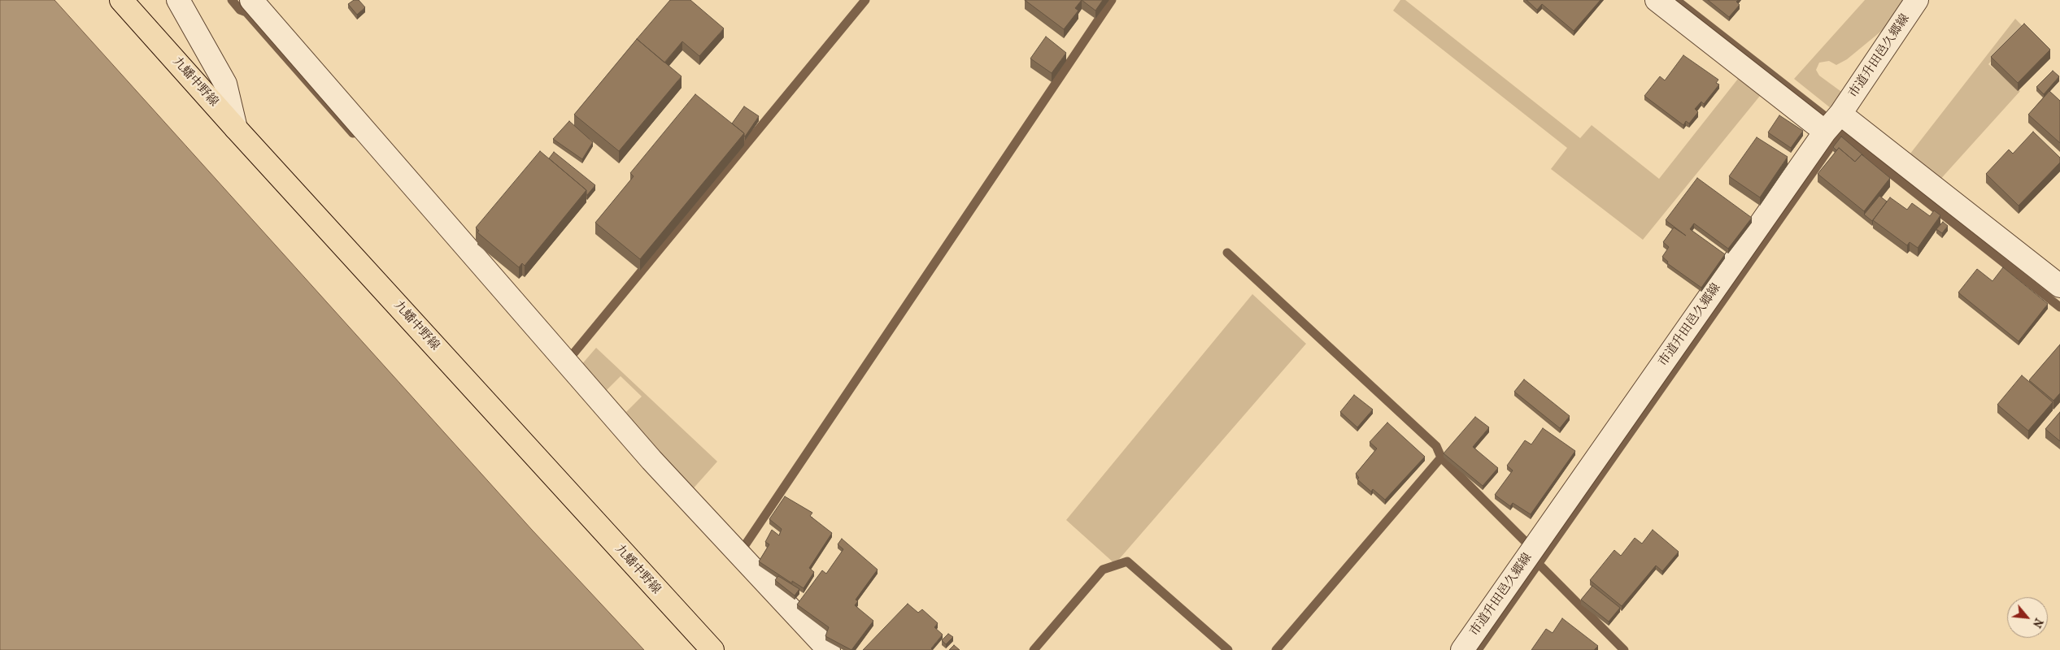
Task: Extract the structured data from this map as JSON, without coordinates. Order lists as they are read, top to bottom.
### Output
{
  "streets": {
    "main road": ["九蟠中野線"],
    "street": ["市道升田邑久郷線"]
  },
  "north": "bottom right"
}
